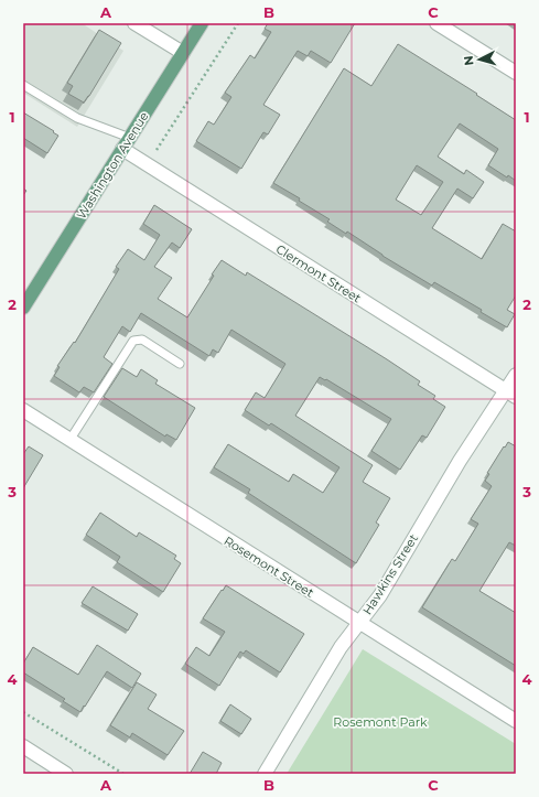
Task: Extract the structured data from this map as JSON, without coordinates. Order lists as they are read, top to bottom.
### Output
{
  "streets": {
    "main road": ["Washington Avenue"],
    "street": ["Clermont Street", "Rosemont Street", "Hawkins Street"]
  },
  "crossings": [
    ["Washington Avenue", "Clermont Street"],
    ["Clermont Street", "Hawkins Street"],
    ["Rosemont Street", "Hawkins Street"]
  ],
  "parks": ["Rosemont Park"],
  "north": "left",
  "grid": {
    "columns": ["A", "B", "C"],
    "rows": [
      "1",
      "2",
      "3",
      "4"
    ]
  }
}
